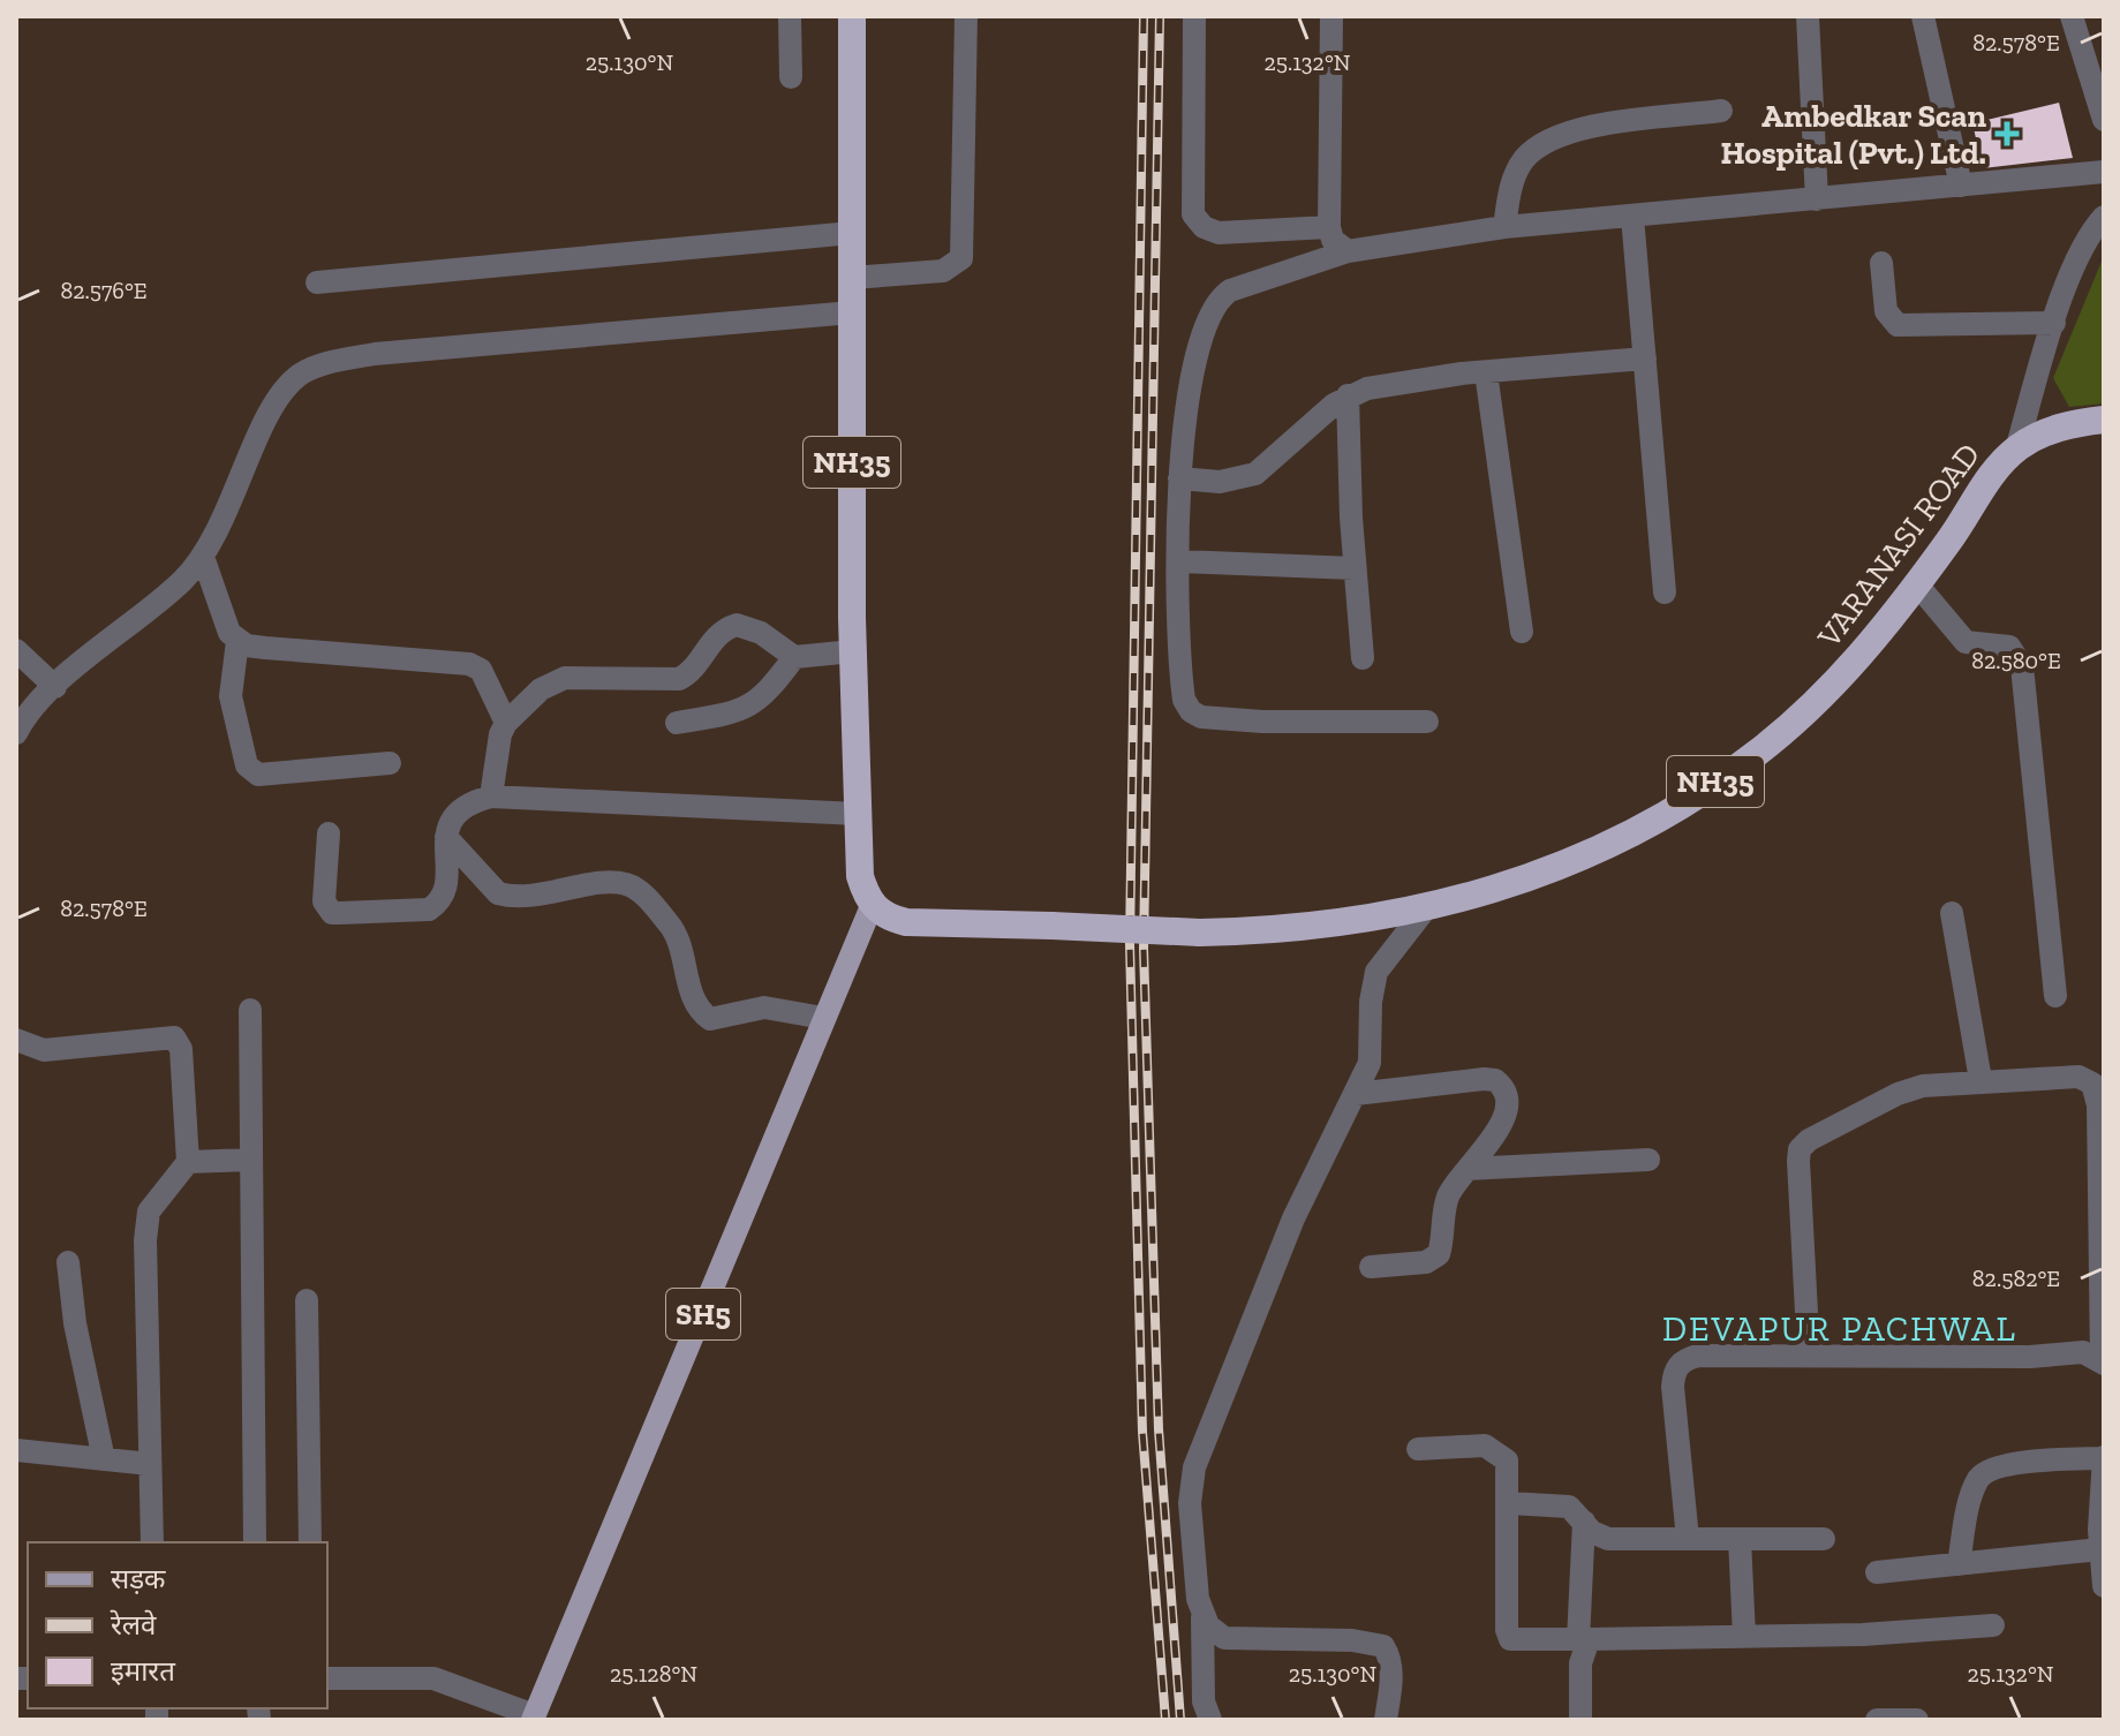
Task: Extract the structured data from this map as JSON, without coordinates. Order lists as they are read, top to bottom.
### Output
{
  "streets": {
    "highway": ["NH35", "VARANASI ROAD"],
    "main road": ["SH5"]
  },
  "crossings": [
    ["NH35", "VARANASI ROAD"],
    ["NH35", "SH5"],
    ["VARANASI ROAD", "SH5"]
  ],
  "districts": ["DEVAPUR PACHWAL"],
  "places": {
    "health": ["Ambedkar Scan Hospital (Pvt.) Ltd."]
  },
  "legend": ["सड़क", "रेलवे", "इमारत"],
  "coordinates": [
    "82.578°E",
    "25.130°N",
    "25.132°N",
    "82.576°E",
    "82.580°E",
    "82.582°E",
    "25.128°N"
  ]
}
